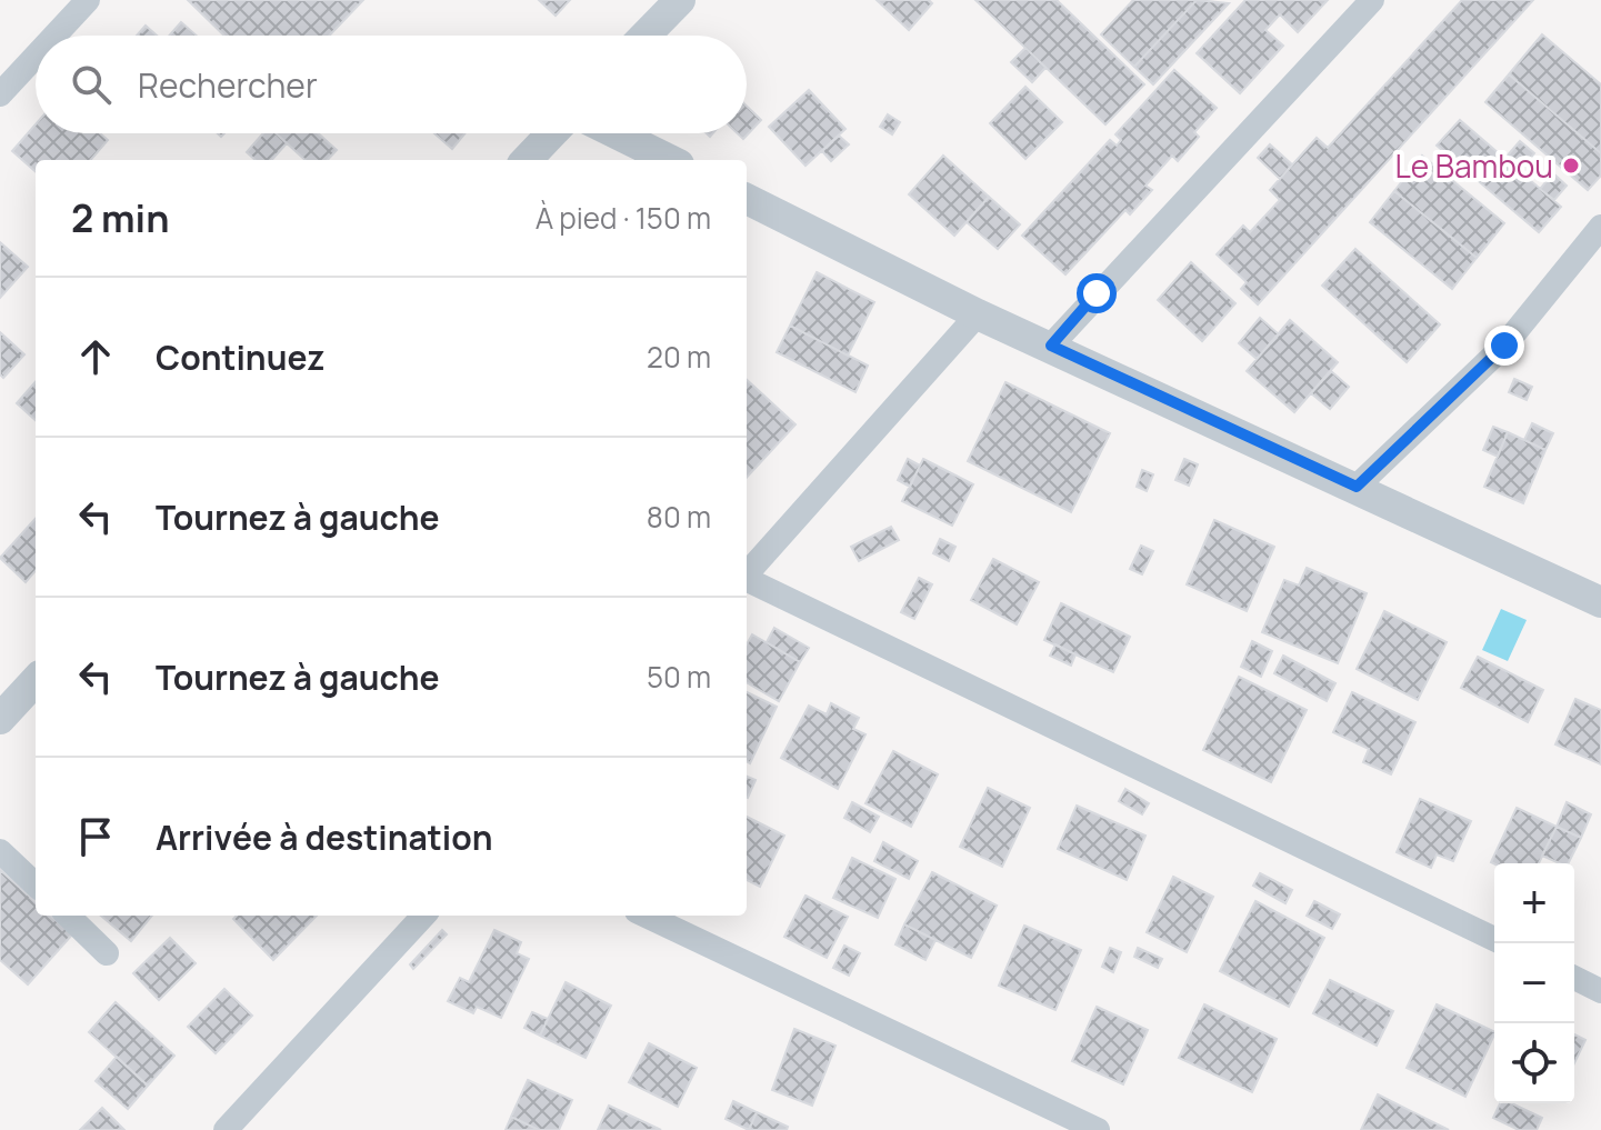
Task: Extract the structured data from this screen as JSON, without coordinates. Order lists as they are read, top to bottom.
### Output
{
  "places": ["Le Bambou"],
  "page": {
    "search": "Rechercher",
    "heading": ["2 min", "À pied · 150 m"],
    "list": [
      ["Continuez", "20 m"],
      ["Tournez à gauche", "80 m"],
      ["Tournez à gauche", "50 m"],
      "Arrivée à destination"
    ],
    "map_buttons": ["+", "−"]
  }
}
